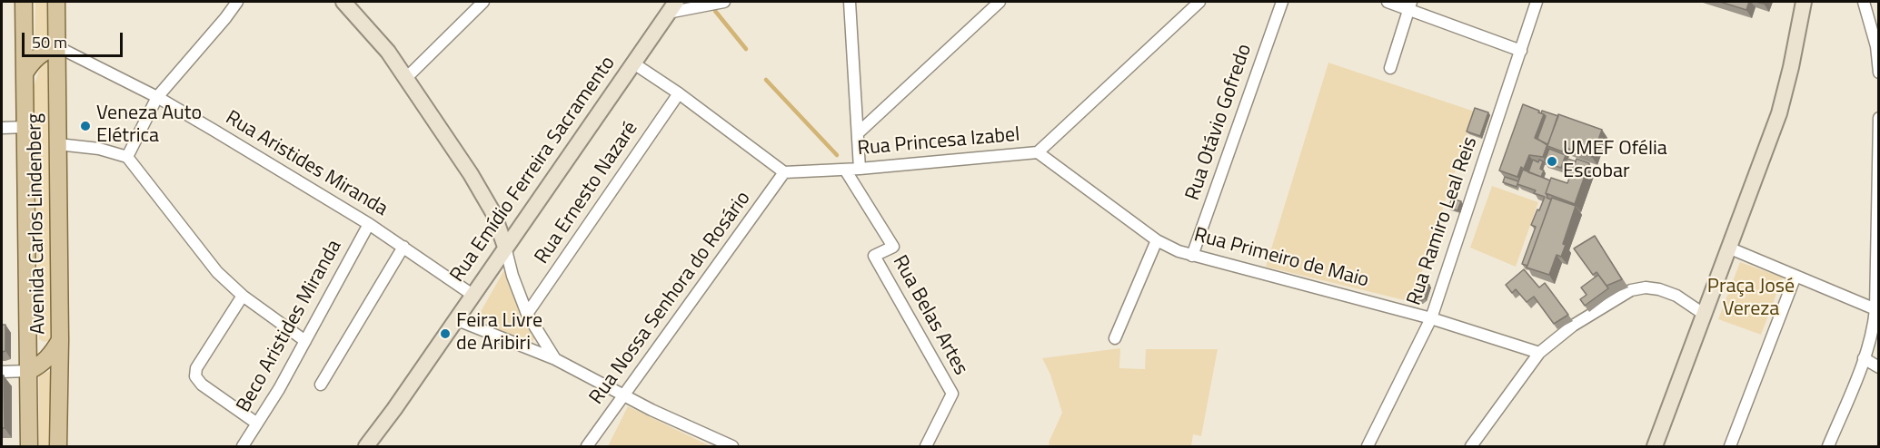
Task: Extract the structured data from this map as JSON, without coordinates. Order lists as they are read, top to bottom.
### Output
{
  "streets": {
    "main road": ["Avenida Carlos Lindenberg"],
    "street": [
      "Rua Otávio Gofredo",
      "Rua Princesa Izabel",
      "Rua Aristides Miranda",
      "Rua Emídio Ferreira Sacramento",
      "Rua Ernesto Nazaré",
      "Rua Ramiro Leal Reis",
      "Rua Primeiro de Maio",
      "Rua Nossa Senhora do Rosário",
      "Rua Belas Artes",
      "Beco Aristides Miranda"
    ]
  },
  "crossings": [
    ["Rua Otávio Gofredo", "Rua Primeiro de Maio"],
    ["Rua Princesa Izabel", "Rua Primeiro de Maio"],
    ["Rua Princesa Izabel", "Rua Nossa Senhora do Rosário"],
    ["Rua Princesa Izabel", "Rua Belas Artes"],
    ["Rua Aristides Miranda", "Rua Emídio Ferreira Sacramento"],
    ["Rua Aristides Miranda", "Avenida Carlos Lindenberg"],
    ["Rua Aristides Miranda", "Beco Aristides Miranda"],
    ["Rua Ramiro Leal Reis", "Rua Primeiro de Maio"]
  ],
  "parks": ["Praça José Vereza"],
  "places": ["Veneza Auto Elétrica", "UMEF Ofélia Escobar", "Feira Livre de Aribiri"],
  "scale_bar": "50 m"
}
